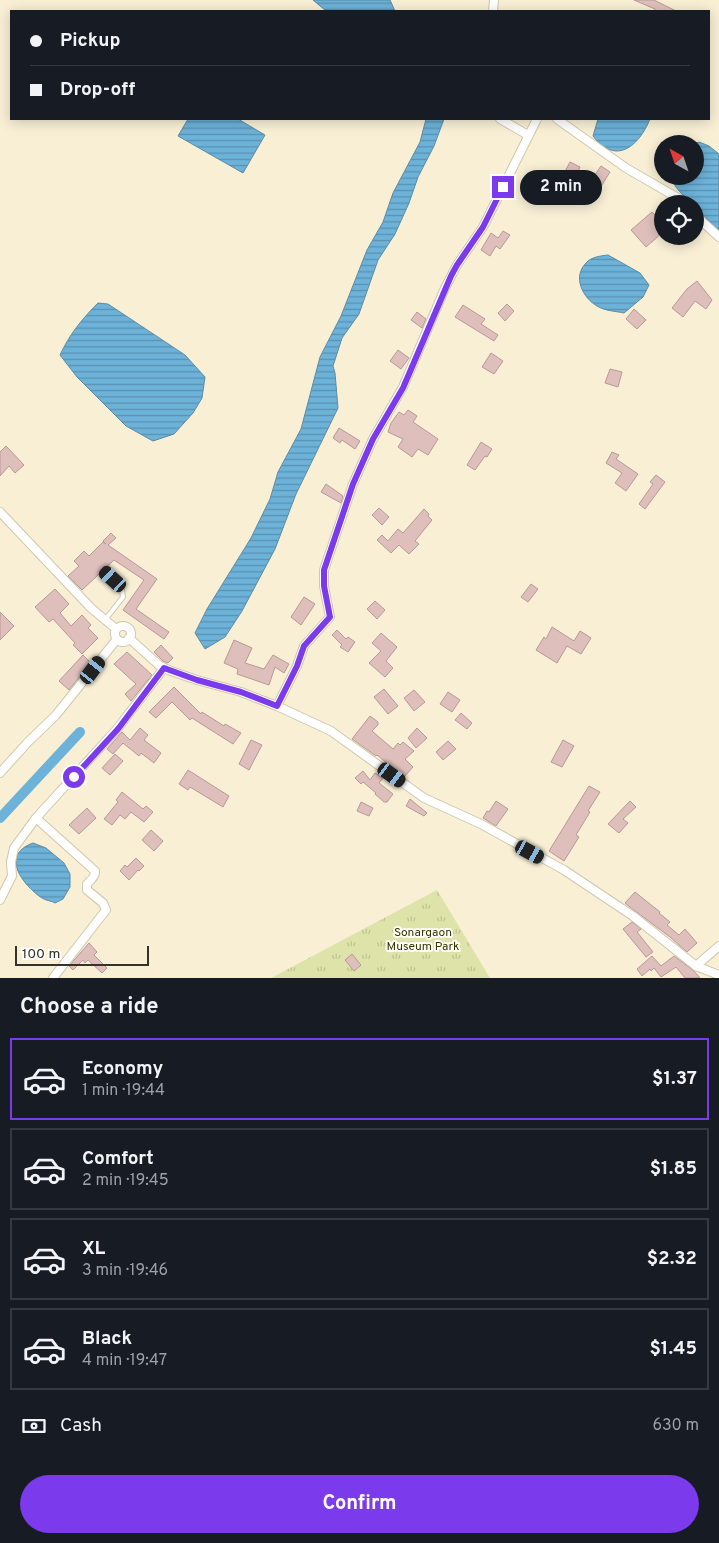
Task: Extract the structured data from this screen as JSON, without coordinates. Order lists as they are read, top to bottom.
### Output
{
  "parks": ["Sonargaon Museum Park"],
  "scale_bar": "100 m",
  "north": "top left",
  "page": {
    "banner": ["Pickup", "Drop-off"],
    "bubble": "2 min",
    "scale": "100 m",
    "heading": "Choose a ride",
    "list": [
      {
        "name": "Economy",
        "note": "1 min · 19:44",
        "value": "$1.37"
      },
      {
        "name": "Comfort",
        "note": "2 min · 19:45",
        "value": "$1.85"
      },
      {
        "name": "XL",
        "note": "3 min · 19:46",
        "value": "$2.32"
      },
      {
        "name": "Black",
        "note": "4 min · 19:47",
        "value": "$1.45"
      }
    ],
    "pay": ["Cash", "630 m"],
    "buttons": "Confirm"
  }
}
